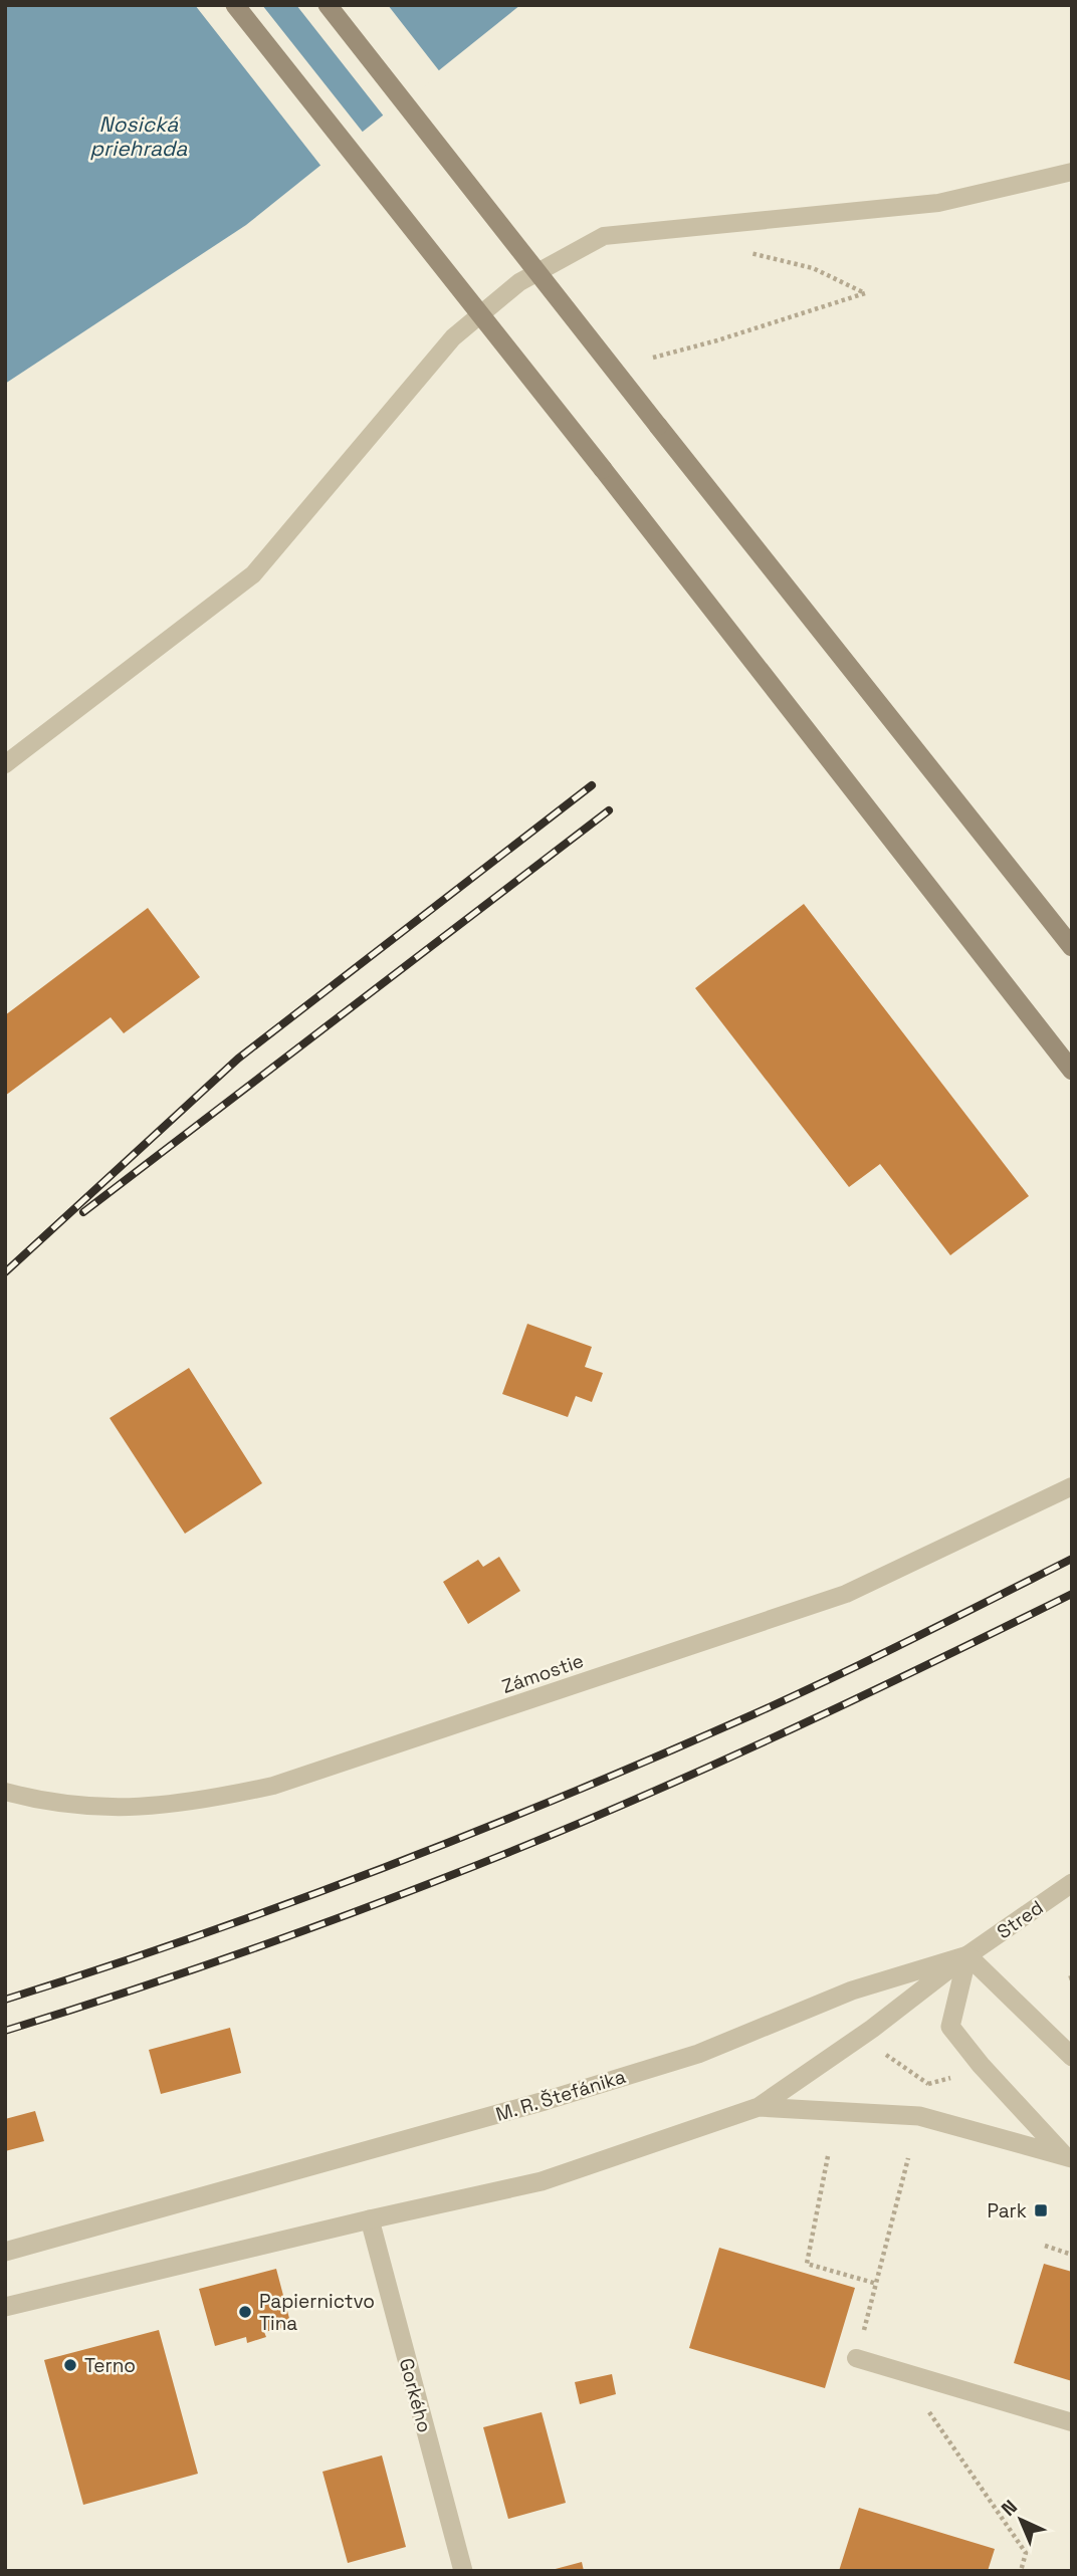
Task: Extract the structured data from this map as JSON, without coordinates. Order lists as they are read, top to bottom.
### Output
{
  "streets": {
    "street": ["Stred", "M. R. Štefánika", "Gorkého"],
    "lane": ["Zámostie"]
  },
  "crossings": [
    ["Stred", "M. R. Štefánika"]
  ],
  "water": ["Nosická priehrada"],
  "places": {
    "transit": ["Park"],
    "other": ["Papiernictvo Tina", "Terno"]
  },
  "north": "top left"
}
